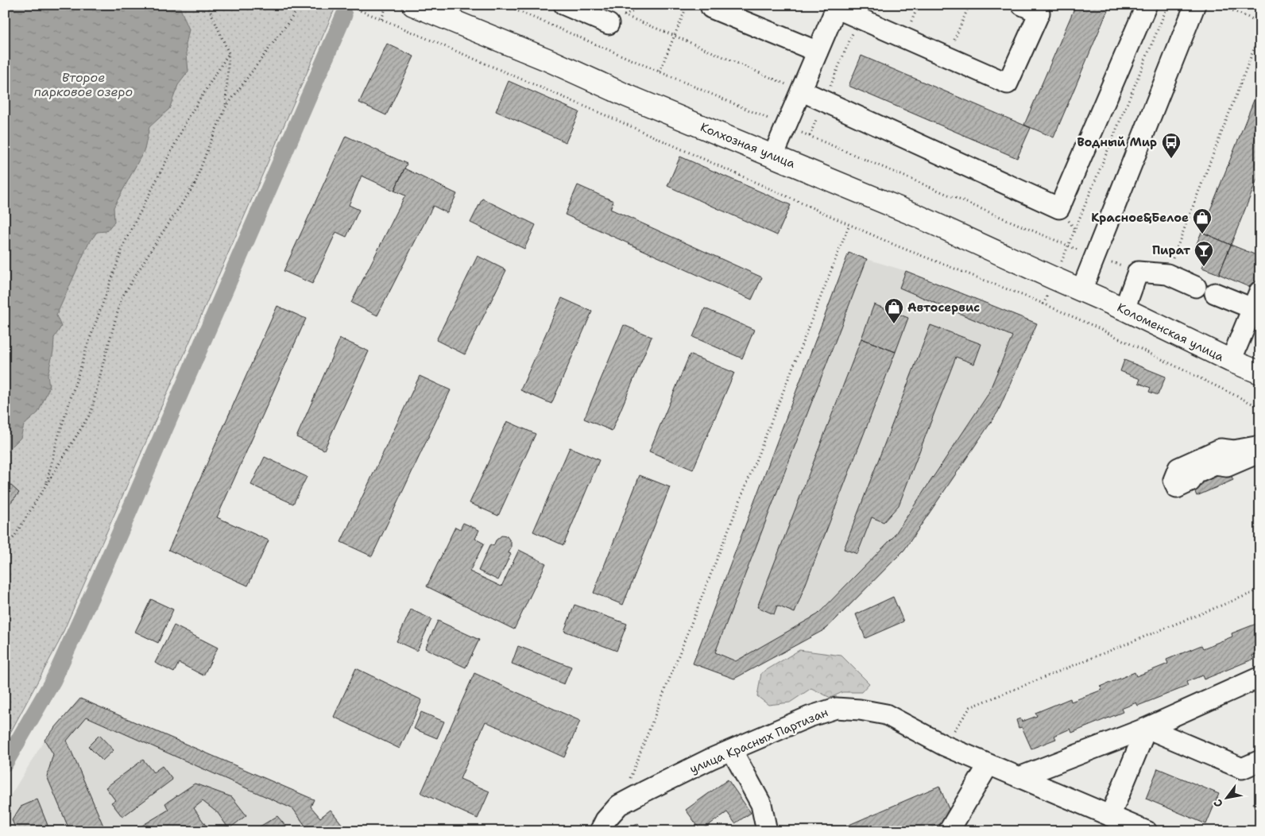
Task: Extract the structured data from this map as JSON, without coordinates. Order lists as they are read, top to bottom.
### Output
{
  "streets": {
    "main road": ["Колхозная улица", "Коломенская улица"],
    "street": ["улица Красных Партизан"]
  },
  "crossings": [
    ["Колхозная улица", "Коломенская улица"]
  ],
  "water": ["Второе парковое озеро"],
  "places": {
    "bus stop": ["Водный Мир"],
    "shop": ["Красное&Белое", "Автосервис"],
    "bar": ["Пират"]
  },
  "north": "bottom left"
}
